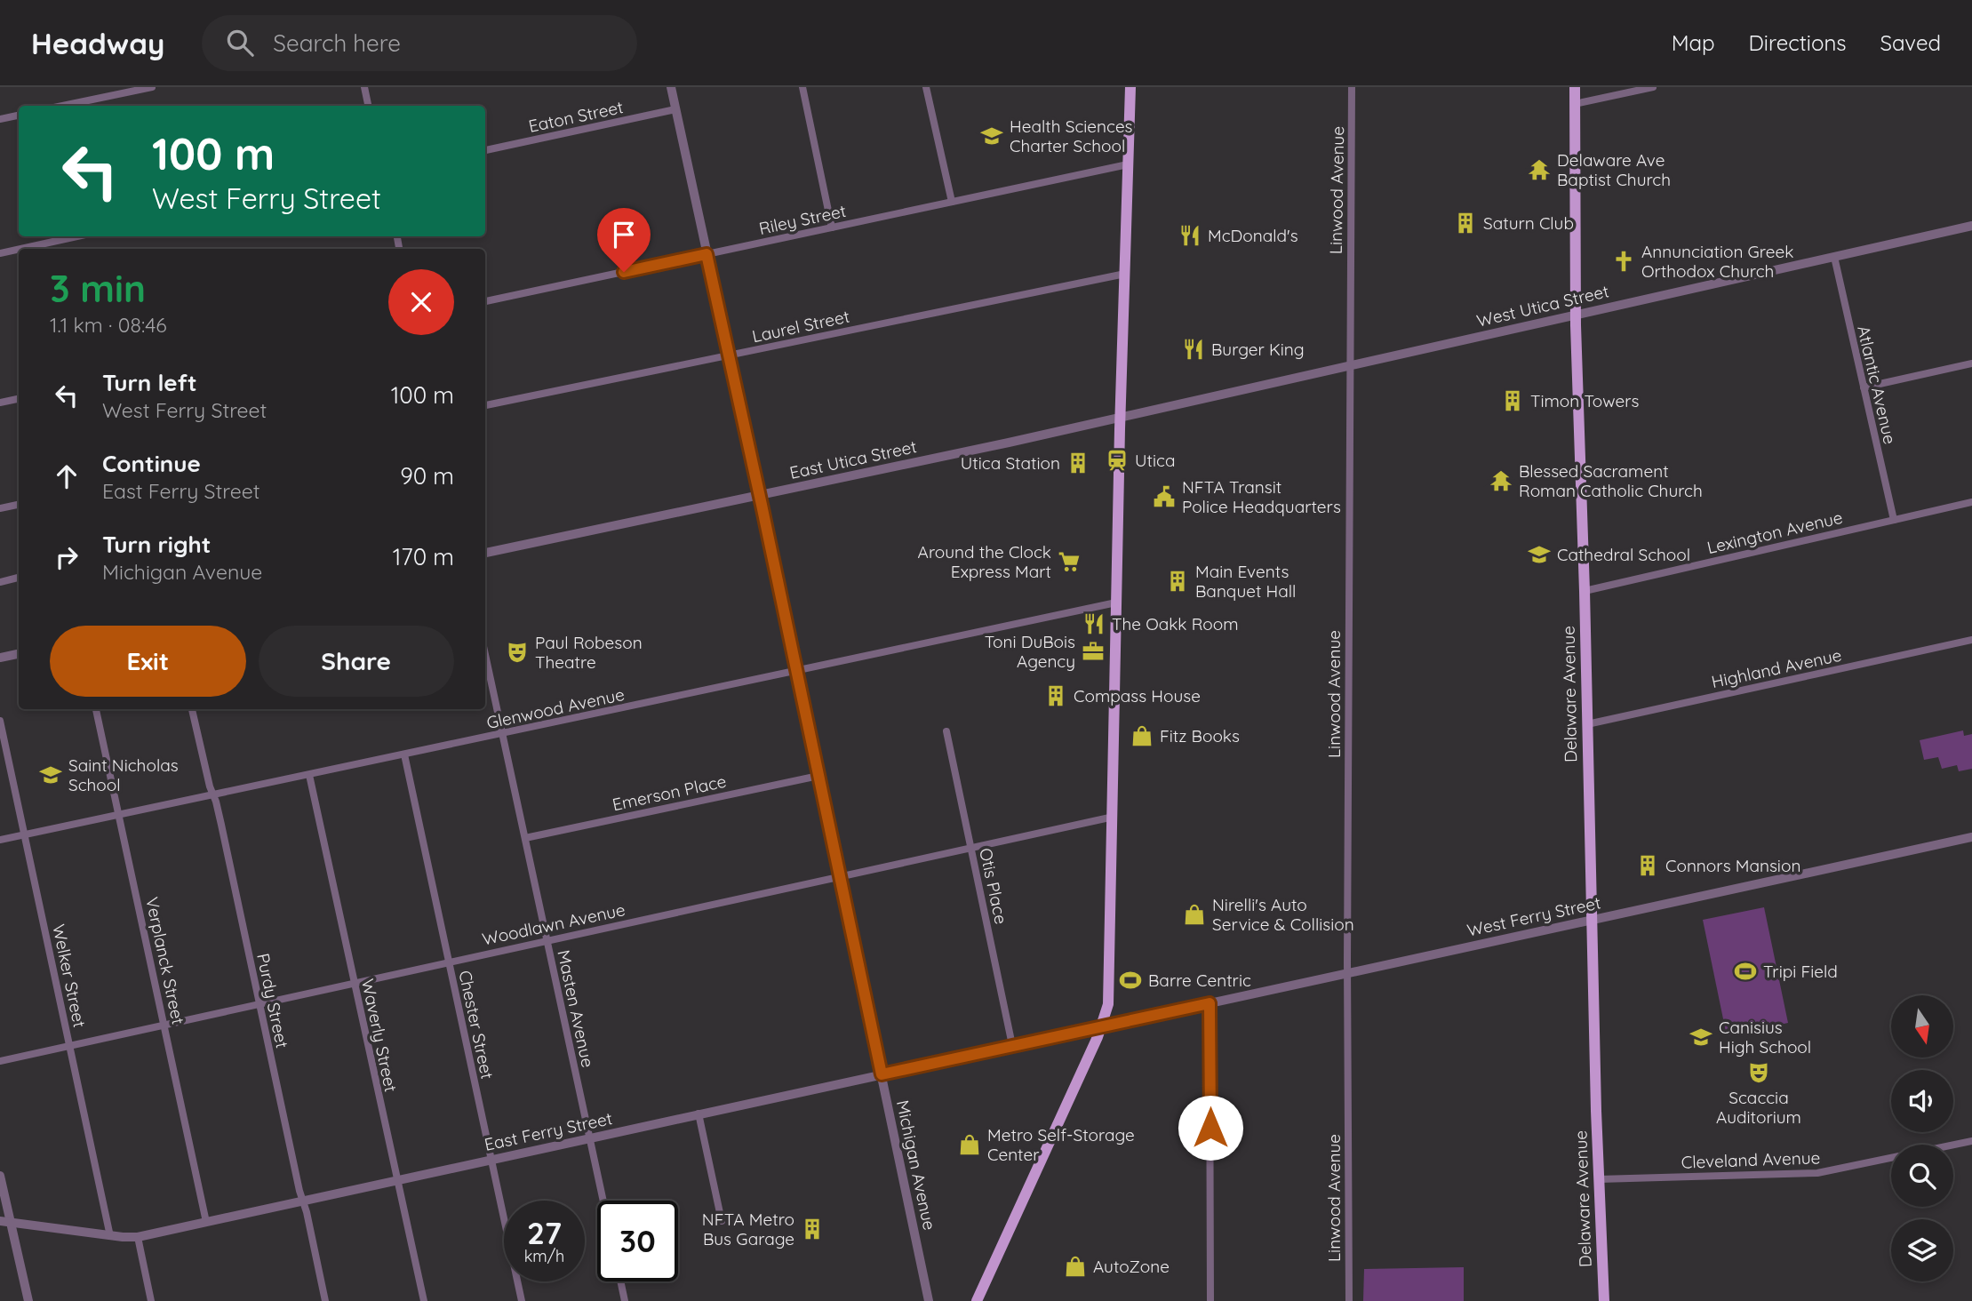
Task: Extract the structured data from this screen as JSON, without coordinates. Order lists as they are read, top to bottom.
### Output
{
  "streets": {
    "main road": ["Delaware Avenue"],
    "street": [
      "Eaton Street",
      "Linwood Avenue",
      "Riley Street",
      "West Utica Street",
      "Laurel Street",
      "Atlantic Avenue",
      "East Utica Street",
      "Lexington Avenue",
      "Highland Avenue",
      "Glenwood Avenue",
      "Emerson Place",
      "Otis Place",
      "West Ferry Street",
      "Woodlawn Avenue",
      "Verplanck Street",
      "Welker Street",
      "Purdy Street",
      "Masten Avenue",
      "Chester Street",
      "Waverly Street",
      "East Ferry Street",
      "Cleveland Avenue",
      "Michigan Avenue"
    ]
  },
  "crossings": [
    ["Eaton Street", "Michigan Avenue"],
    ["Linwood Avenue", "West Utica Street"],
    ["Linwood Avenue", "West Ferry Street"],
    ["Riley Street", "Michigan Avenue"],
    ["West Utica Street", "Atlantic Avenue"],
    ["West Utica Street", "East Utica Street"],
    ["West Utica Street", "Delaware Avenue"],
    ["Laurel Street", "Michigan Avenue"],
    ["Atlantic Avenue", "Lexington Avenue"],
    ["East Utica Street", "Michigan Avenue"],
    ["Lexington Avenue", "Delaware Avenue"],
    ["Highland Avenue", "Delaware Avenue"],
    ["Delaware Avenue", "West Ferry Street"],
    ["Delaware Avenue", "Cleveland Avenue"],
    ["Glenwood Avenue", "Verplanck Street"],
    ["Glenwood Avenue", "Welker Street"],
    ["Glenwood Avenue", "Purdy Street"],
    ["Glenwood Avenue", "Masten Avenue"],
    ["Glenwood Avenue", "Chester Street"],
    ["Glenwood Avenue", "Waverly Street"],
    ["Glenwood Avenue", "Michigan Avenue"],
    ["Emerson Place", "Masten Avenue"],
    ["Emerson Place", "Michigan Avenue"],
    ["Otis Place", "Woodlawn Avenue"],
    ["Otis Place", "East Ferry Street"],
    ["West Ferry Street", "East Ferry Street"],
    ["Woodlawn Avenue", "Verplanck Street"],
    ["Woodlawn Avenue", "Welker Street"],
    ["Woodlawn Avenue", "Purdy Street"],
    ["Woodlawn Avenue", "Masten Avenue"],
    ["Woodlawn Avenue", "Chester Street"],
    ["Woodlawn Avenue", "Waverly Street"],
    ["Woodlawn Avenue", "Michigan Avenue"],
    ["Verplanck Street", "East Ferry Street"],
    ["Welker Street", "East Ferry Street"],
    ["Purdy Street", "East Ferry Street"],
    ["Masten Avenue", "East Ferry Street"],
    ["Chester Street", "East Ferry Street"],
    ["Waverly Street", "East Ferry Street"],
    ["East Ferry Street", "Michigan Avenue"]
  ],
  "places": {
    "school or university": [
      "Health Sciences Charter School",
      "Cathedral School",
      "Saint Nicholas School",
      "Canisius High School"
    ],
    "temple": ["Delaware Ave Baptist Church", "Blessed Sacrament Roman Catholic Church"],
    "building": [
      "Saturn Club",
      "Timon Towers",
      "Utica Station",
      "Main Events Banquet Hall",
      "Compass House",
      "Connors Mansion",
      "NFTA Metro Bus Garage"
    ],
    "restaurant": ["McDonald's", "Burger King", "The Oakk Room"],
    "church": ["Annunciation Greek Orthodox Church"],
    "station": ["Utica"],
    "public building": ["NFTA Transit Police Headquarters"],
    "supermarket": ["Around the Clock Express Mart"],
    "office": ["Toni DuBois Agency"],
    "theatre": ["Paul Robeson Theatre", "Scaccia Auditorium"],
    "shop": [
      "Fitz Books",
      "Nirelli's Auto Service & Collision",
      "Metro Self-Storage Center",
      "AutoZone"
    ],
    "sports": ["Tripi Field", "Barre Centric"]
  },
  "north": "bottom",
  "page": {
    "header": "Headway",
    "search": "Search here",
    "nav": ["Map", "Directions", "Saved"],
    "turn": ["100 m", "West Ferry Street"],
    "heading": ["3 min", "1.1 km · 08:46"],
    "list": [
      {
        "name": "Turn left",
        "note": "West Ferry Street",
        "value": "100 m"
      },
      {
        "name": "Continue",
        "note": "East Ferry Street",
        "value": "90 m"
      },
      {
        "name": "Turn right",
        "note": "Michigan Avenue",
        "value": "170 m"
      }
    ],
    "buttons": ["Exit", "Share"],
    "speed": "27 km/h",
    "limit": "30"
  }
}
